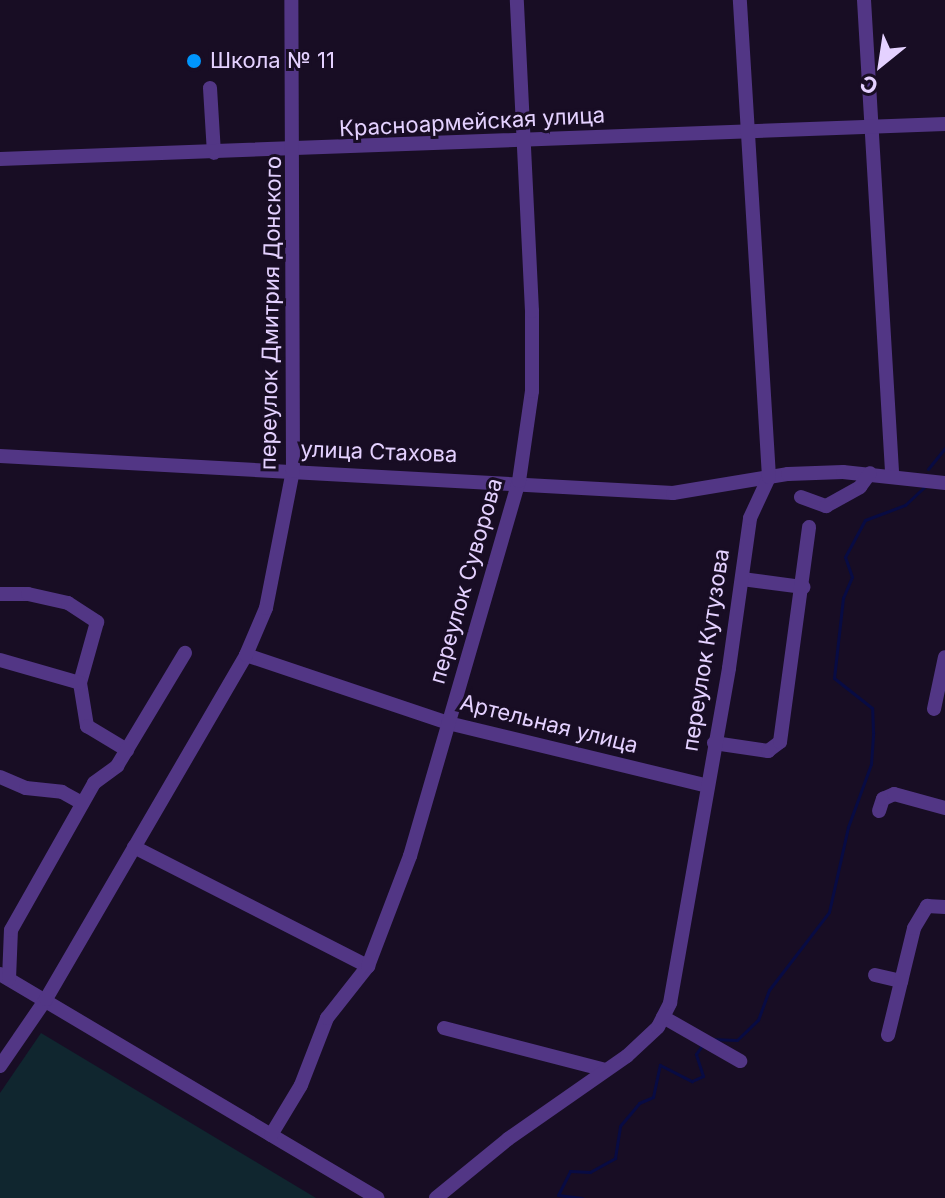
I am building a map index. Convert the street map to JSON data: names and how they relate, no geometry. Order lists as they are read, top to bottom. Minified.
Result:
{"streets":{"street":["Красноармейская улица","переулок Дмитрия Донского","улица Стахова","переулок Суворова","переулок Кутузова","Артельная улица"]},"crossings":[["Красноармейская улица","переулок Дмитрия Донского"],["Красноармейская улица","переулок Суворова"],["Красноармейская улица","переулок Кутузова"],["переулок Дмитрия Донского","улица Стахова"],["переулок Дмитрия Донского","Артельная улица"],["улица Стахова","переулок Суворова"],["улица Стахова","переулок Кутузова"],["переулок Суворова","Артельная улица"],["переулок Кутузова","Артельная улица"]],"places":["Школа № 11"],"north":"bottom left"}
